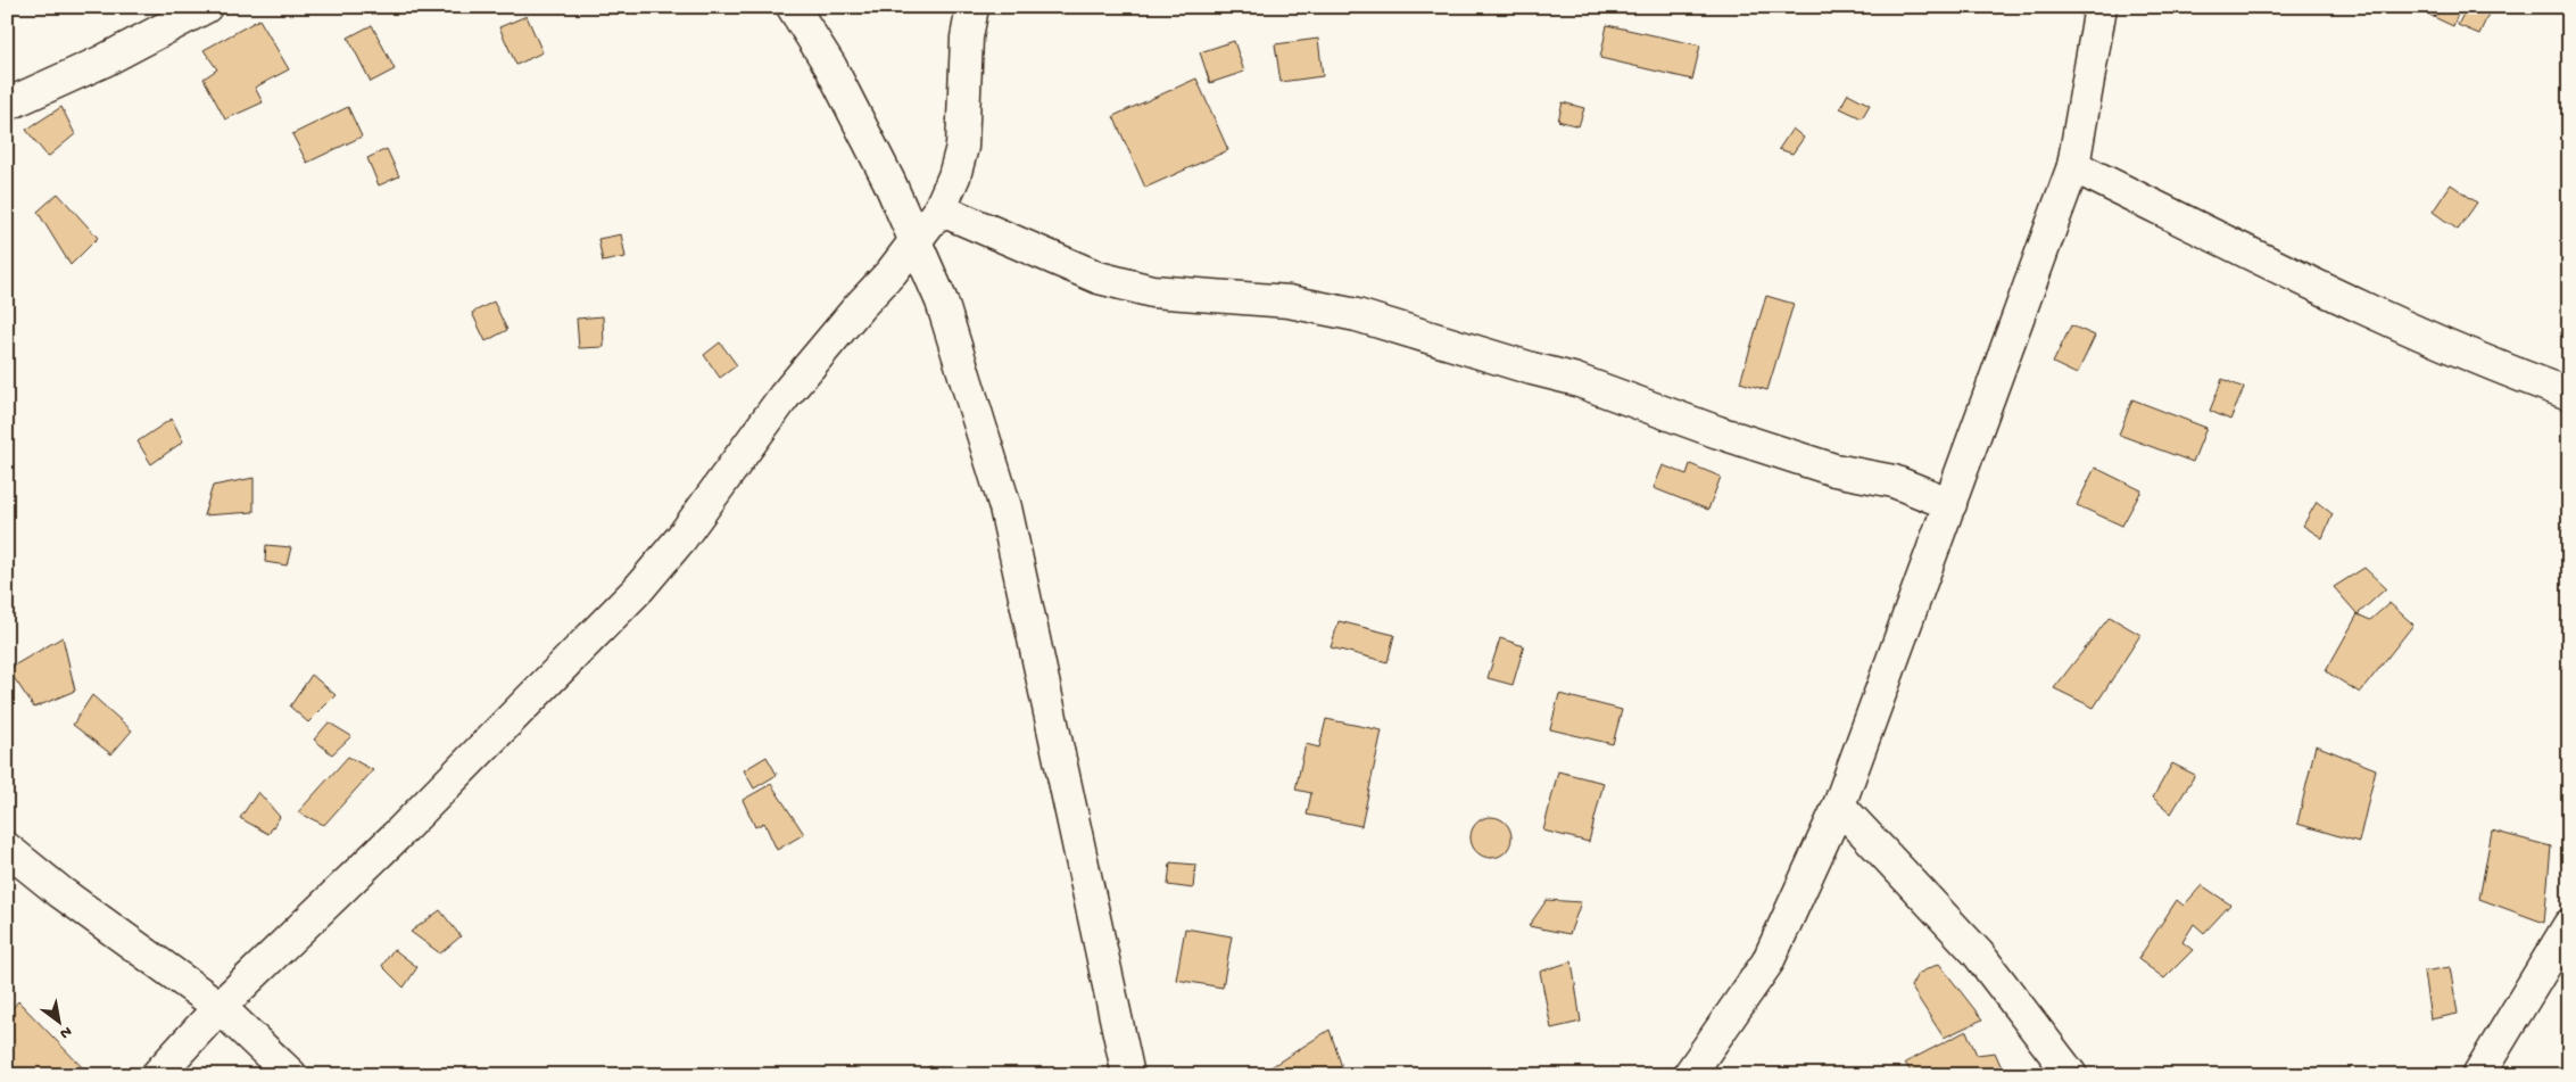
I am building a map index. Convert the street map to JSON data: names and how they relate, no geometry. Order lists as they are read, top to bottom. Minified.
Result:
{"north":"bottom right"}
